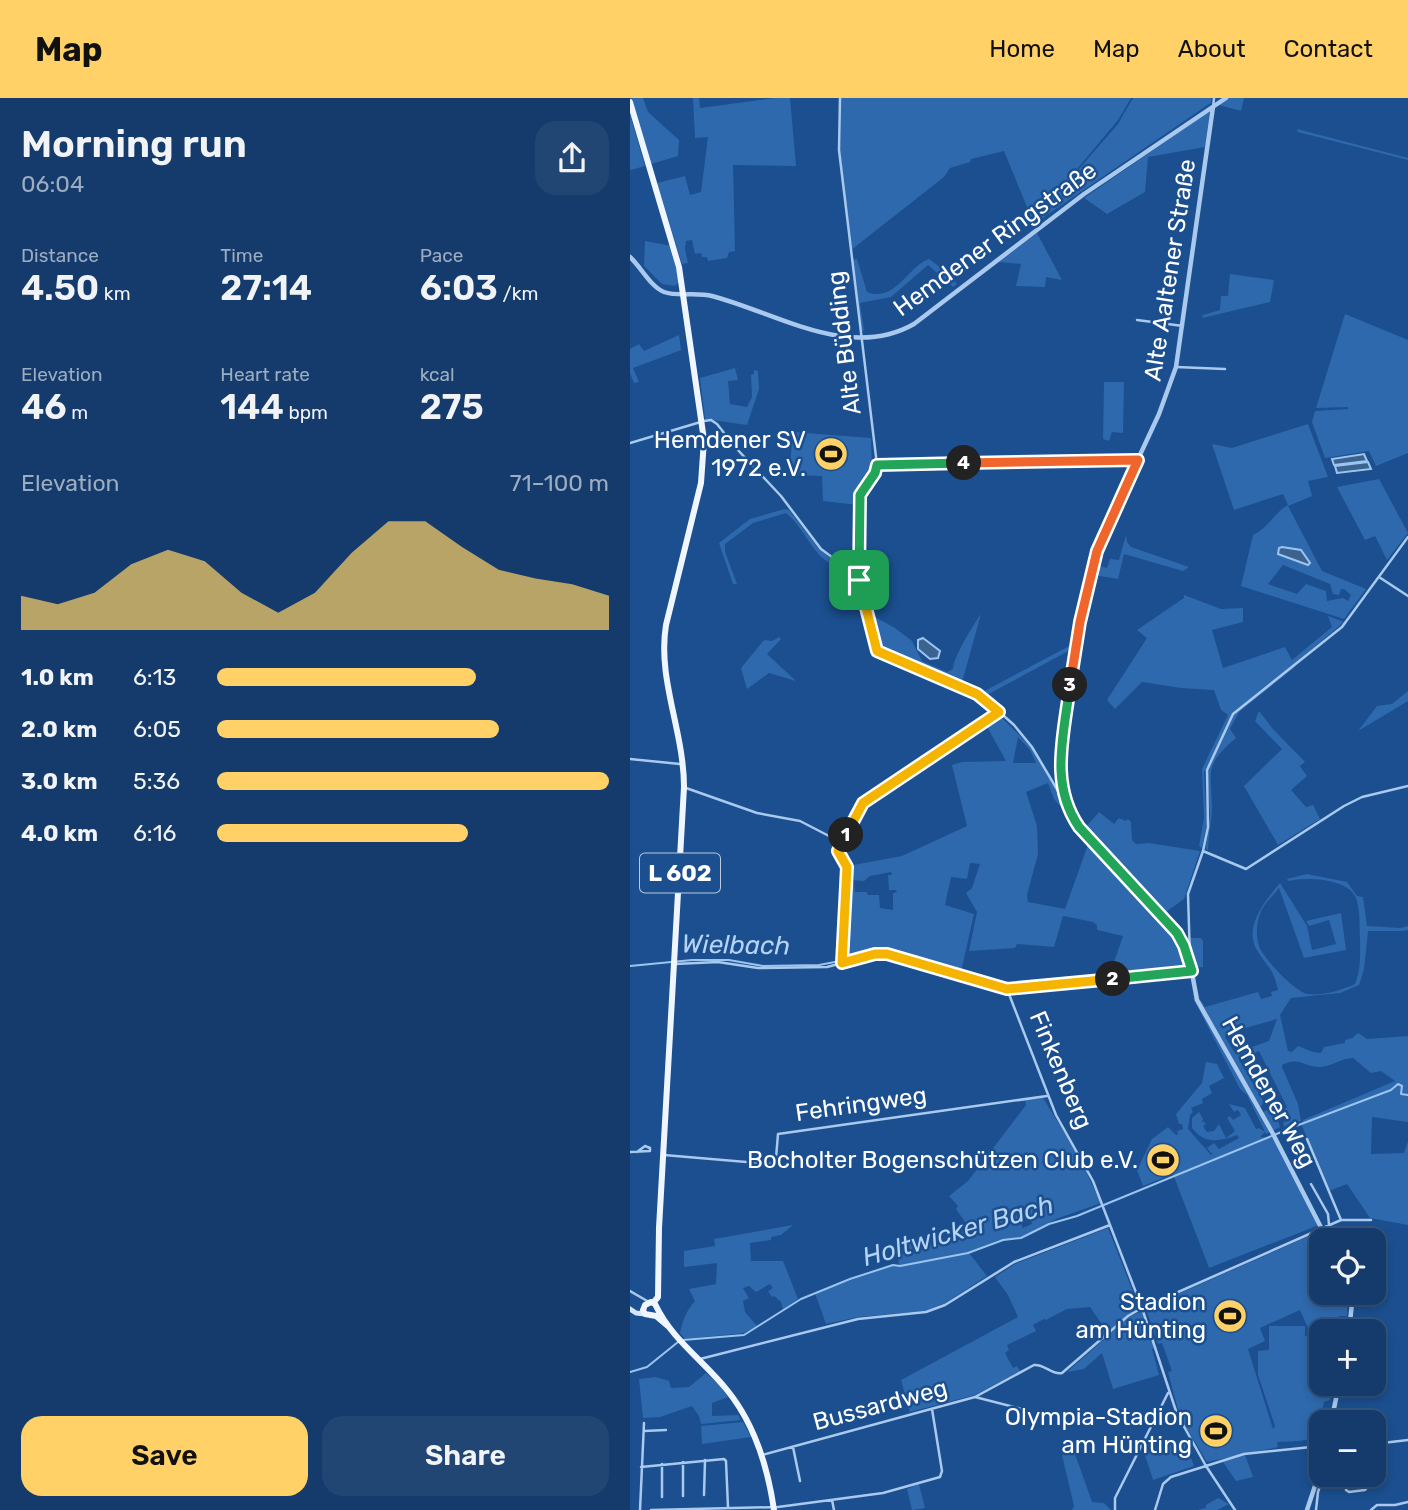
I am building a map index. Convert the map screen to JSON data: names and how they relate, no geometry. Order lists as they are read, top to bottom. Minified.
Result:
{"streets":{"main road":["L 602"],"street":["Hemdener Ringstraße","Alte Aaltener Straße","Alte Büdding","Finkenberg","Hemdener Weg","Fehringweg","Bussardweg"]},"crossings":[["Hemdener Ringstraße","Alte Aaltener Straße"],["Hemdener Ringstraße","Alte Büdding"],["Hemdener Ringstraße","L 602"],["Alte Aaltener Straße","Hemdener Weg"],["L 602","Fehringweg"],["Finkenberg","Fehringweg"]],"water":["Wielbach","Holtwicker Bach"],"places":{"sports":["Hemdener SV 1972 e.V.","Bocholter Bogenschützen Club e.V.","Stadion am Hünting","Olympia-Stadion am Hünting"]},"page":{"header":"Map","nav":["Home","Map","About","Contact"],"heading":["Morning run","06:04"],"stats":[["Distance","4.50 km"],["Time","27:14"],["Pace","6:03 /km"],["Elevation","46 m"],["Heart rate","144 bpm"],["kcal","275"]],"pins":["4","3","1","2"],"chart":["Elevation","71–100 m"],"list":[{"name":"1.0 km","note":"6:13"},{"name":"2.0 km","note":"6:05"},{"name":"3.0 km","note":"5:36"},{"name":"4.0 km","note":"6:16"}],"map_buttons":["+","−"],"buttons":["Save","Share"]}}
